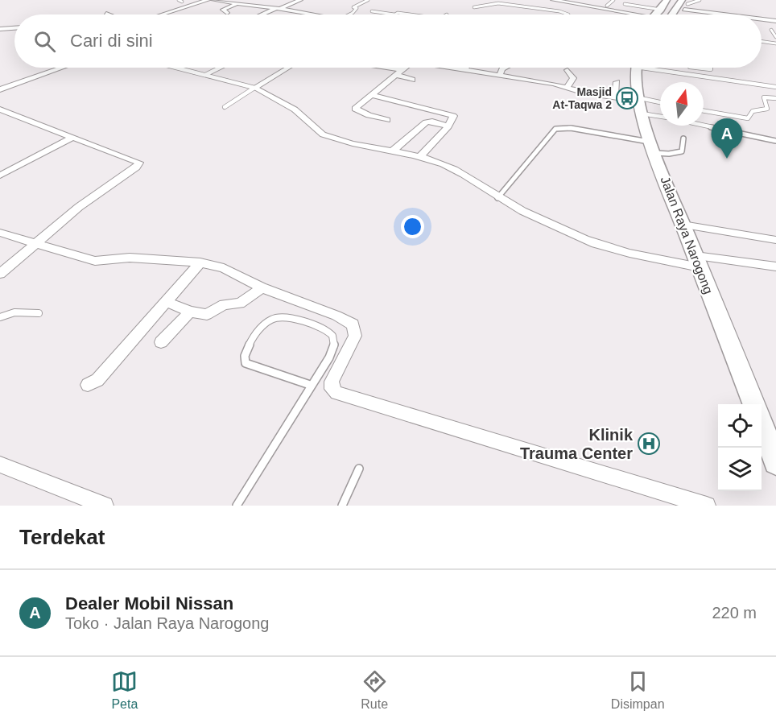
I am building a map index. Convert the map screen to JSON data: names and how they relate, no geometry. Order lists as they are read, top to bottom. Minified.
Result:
{"streets":{"main road":["Jalan Raya Narogong"]},"places":{"bus stop":["Masjid At-Taqwa 2"],"hospital":["Klinik Trauma Center"]},"north":"top","page":{"search":"Cari di sini","pins":"A","heading":"Terdekat","list":[{"mark":"A","name":"Dealer Mobil Nissan","note":"Toko · Jalan Raya Narogong","value":"220 m"}],"nav":["Peta","Rute","Disimpan"]}}
